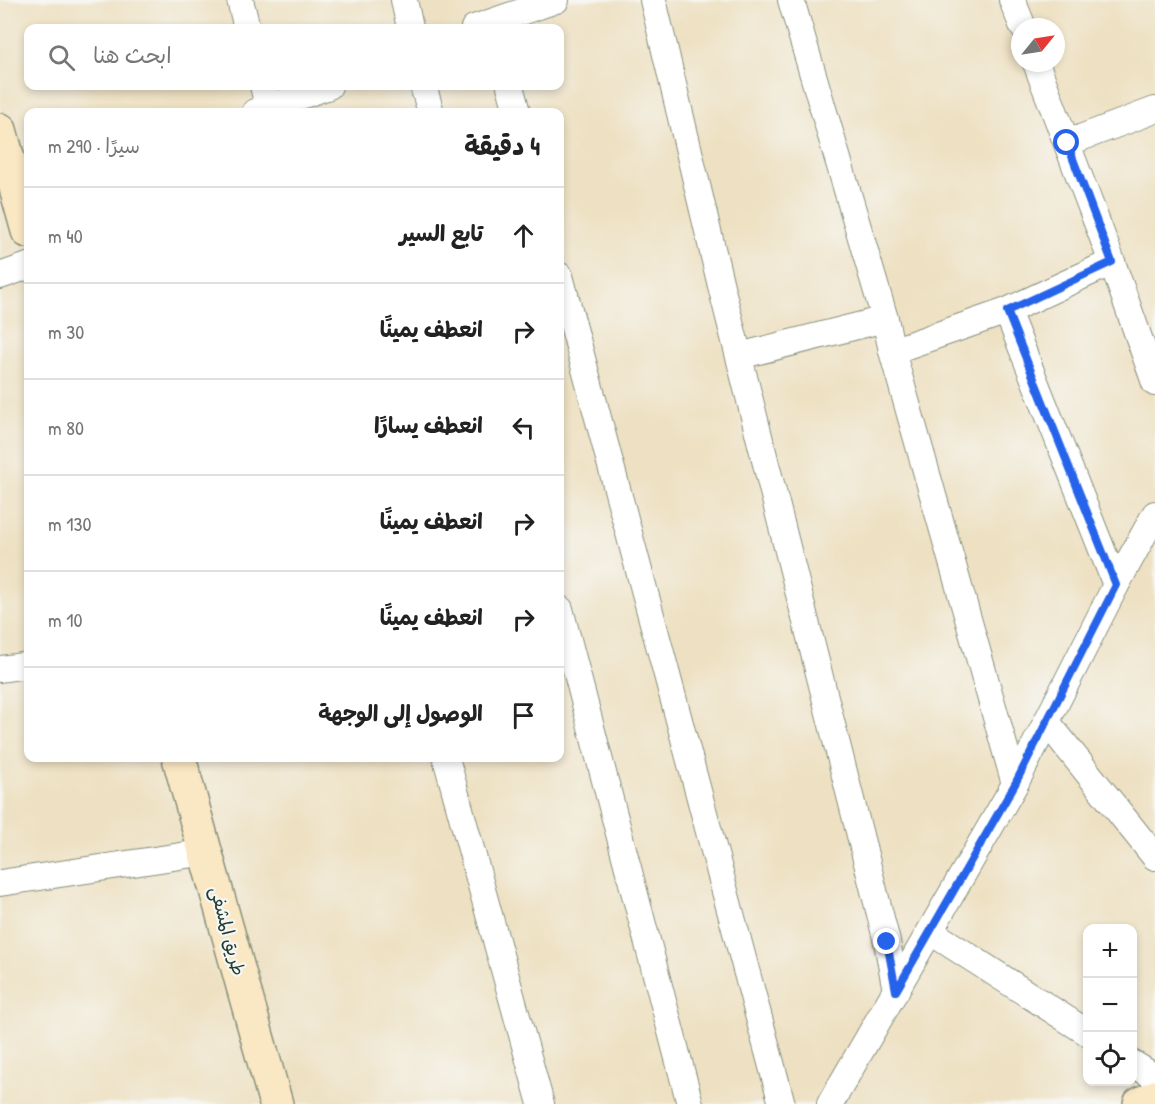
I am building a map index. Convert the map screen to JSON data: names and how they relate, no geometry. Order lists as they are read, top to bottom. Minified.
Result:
{"streets":{"street":["طريق المشفى"]},"north":"top right","page":{"search":"ابحث هنا","heading":["4 دقيقة","سيرًا · 290 m"],"list":[["تابع السير","40 m"],["انعطف يمينًا","30 m"],["انعطف يسارًا","80 m"],["انعطف يمينًا","130 m"],["انعطف يمينًا","10 m"],"الوصول إلى الوجهة"],"map_buttons":["+","−"]}}
